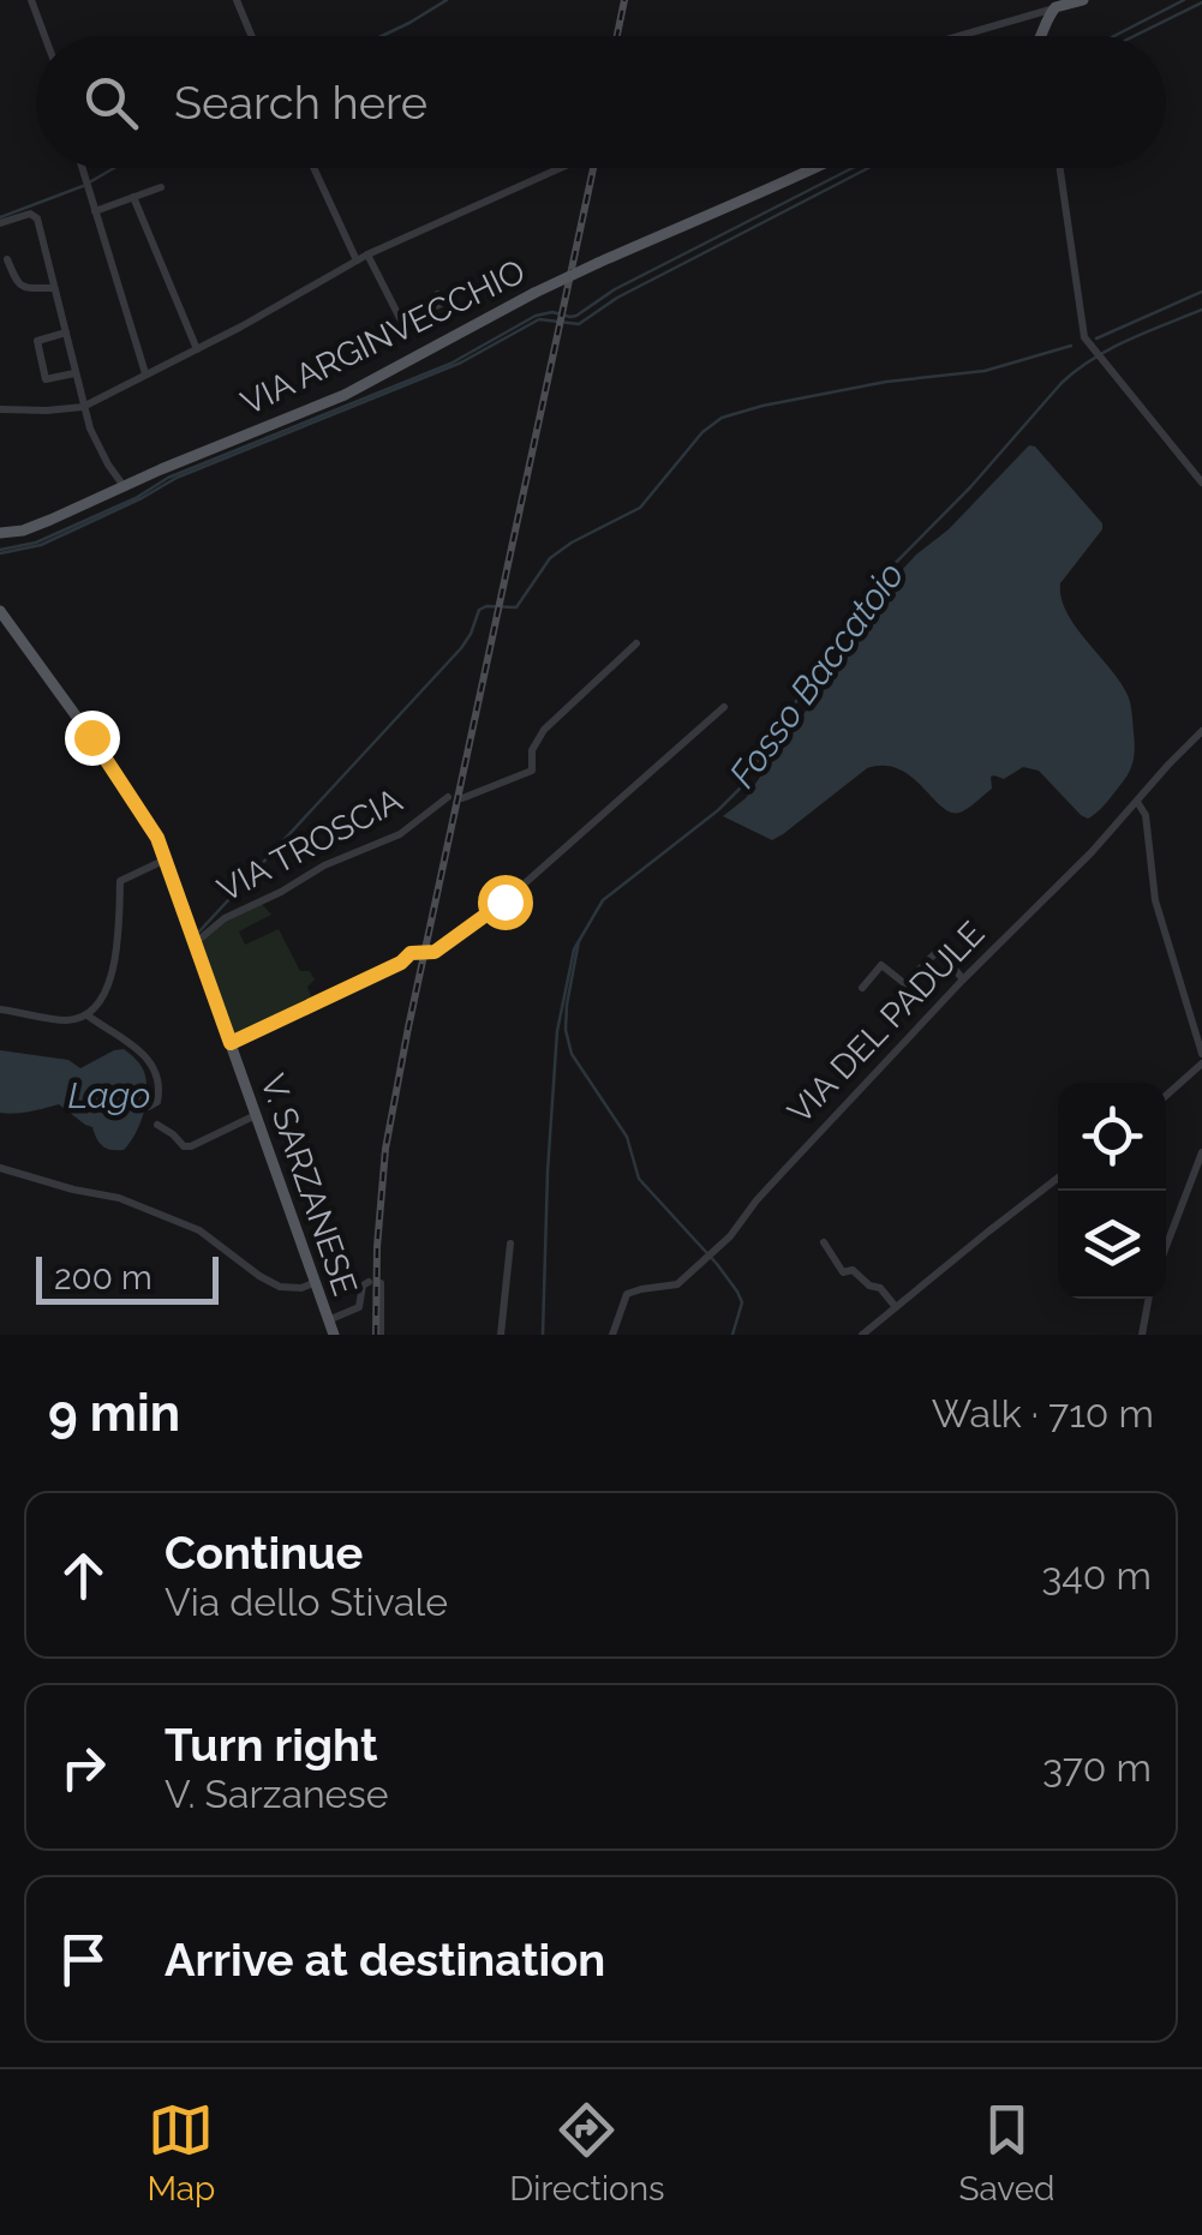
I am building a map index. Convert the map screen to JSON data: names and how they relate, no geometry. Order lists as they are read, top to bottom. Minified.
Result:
{"streets":{"main road":["VIA ARGINVECCHIO","V. SARZANESE"],"street":["VIA TROSCIA","VIA DEL PADULE"]},"crossings":[["VIA TROSCIA","V. SARZANESE"]],"water":["Fosso Baccatoio","Lago"],"scale_bar":"200 m","page":{"search":"Search here","scale":"200 m","heading":["9 min","Walk · 710 m"],"list":[["Continue","Via dello Stivale","340 m"],["Turn right","V. Sarzanese","370 m"],"Arrive at destination"],"nav":["Map","Directions","Saved"]}}
